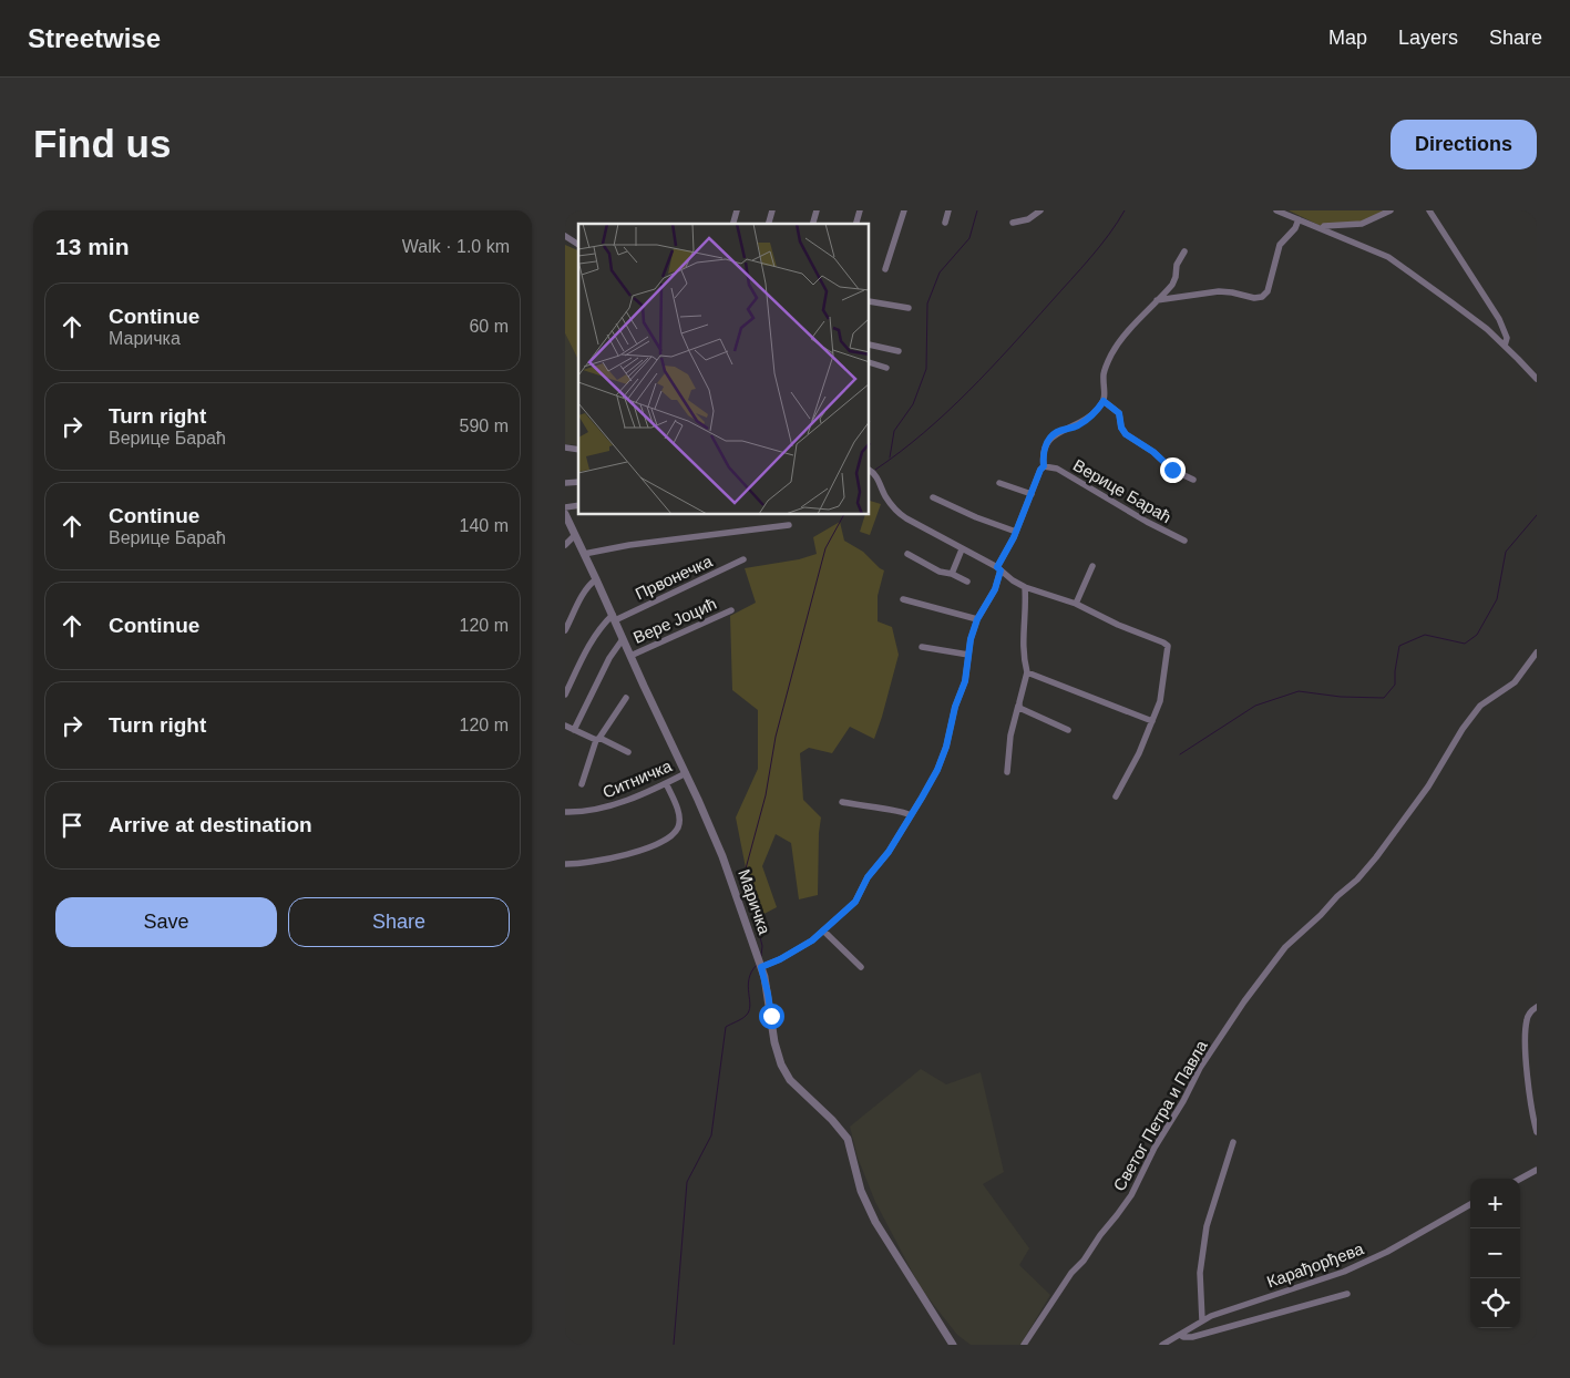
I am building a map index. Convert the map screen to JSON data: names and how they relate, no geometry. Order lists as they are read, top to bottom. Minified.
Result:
{"streets":{"street":["Верице Бараћ","Првонечка","Вере Јоцић","Ситничка","Маричка","Светог Петра и Павла","Карађорђева"]},"crossings":[["Првонечка","Маричка"],["Вере Јоцић","Маричка"],["Ситничка","Маричка"]],"page":{"header":"Streetwise","nav":["Map","Layers","Share"],"buttons":["Directions",["Save","Share"]],"title":"Find us","heading":["13 min","Walk · 1.0 km"],"list":[["Continue","Маричка","60 m"],["Turn right","Верице Бараћ","590 m"],["Continue","Верице Бараћ","140 m"],["Continue","120 m"],["Turn right","120 m"],"Arrive at destination"],"map_buttons":["+","−"]}}
